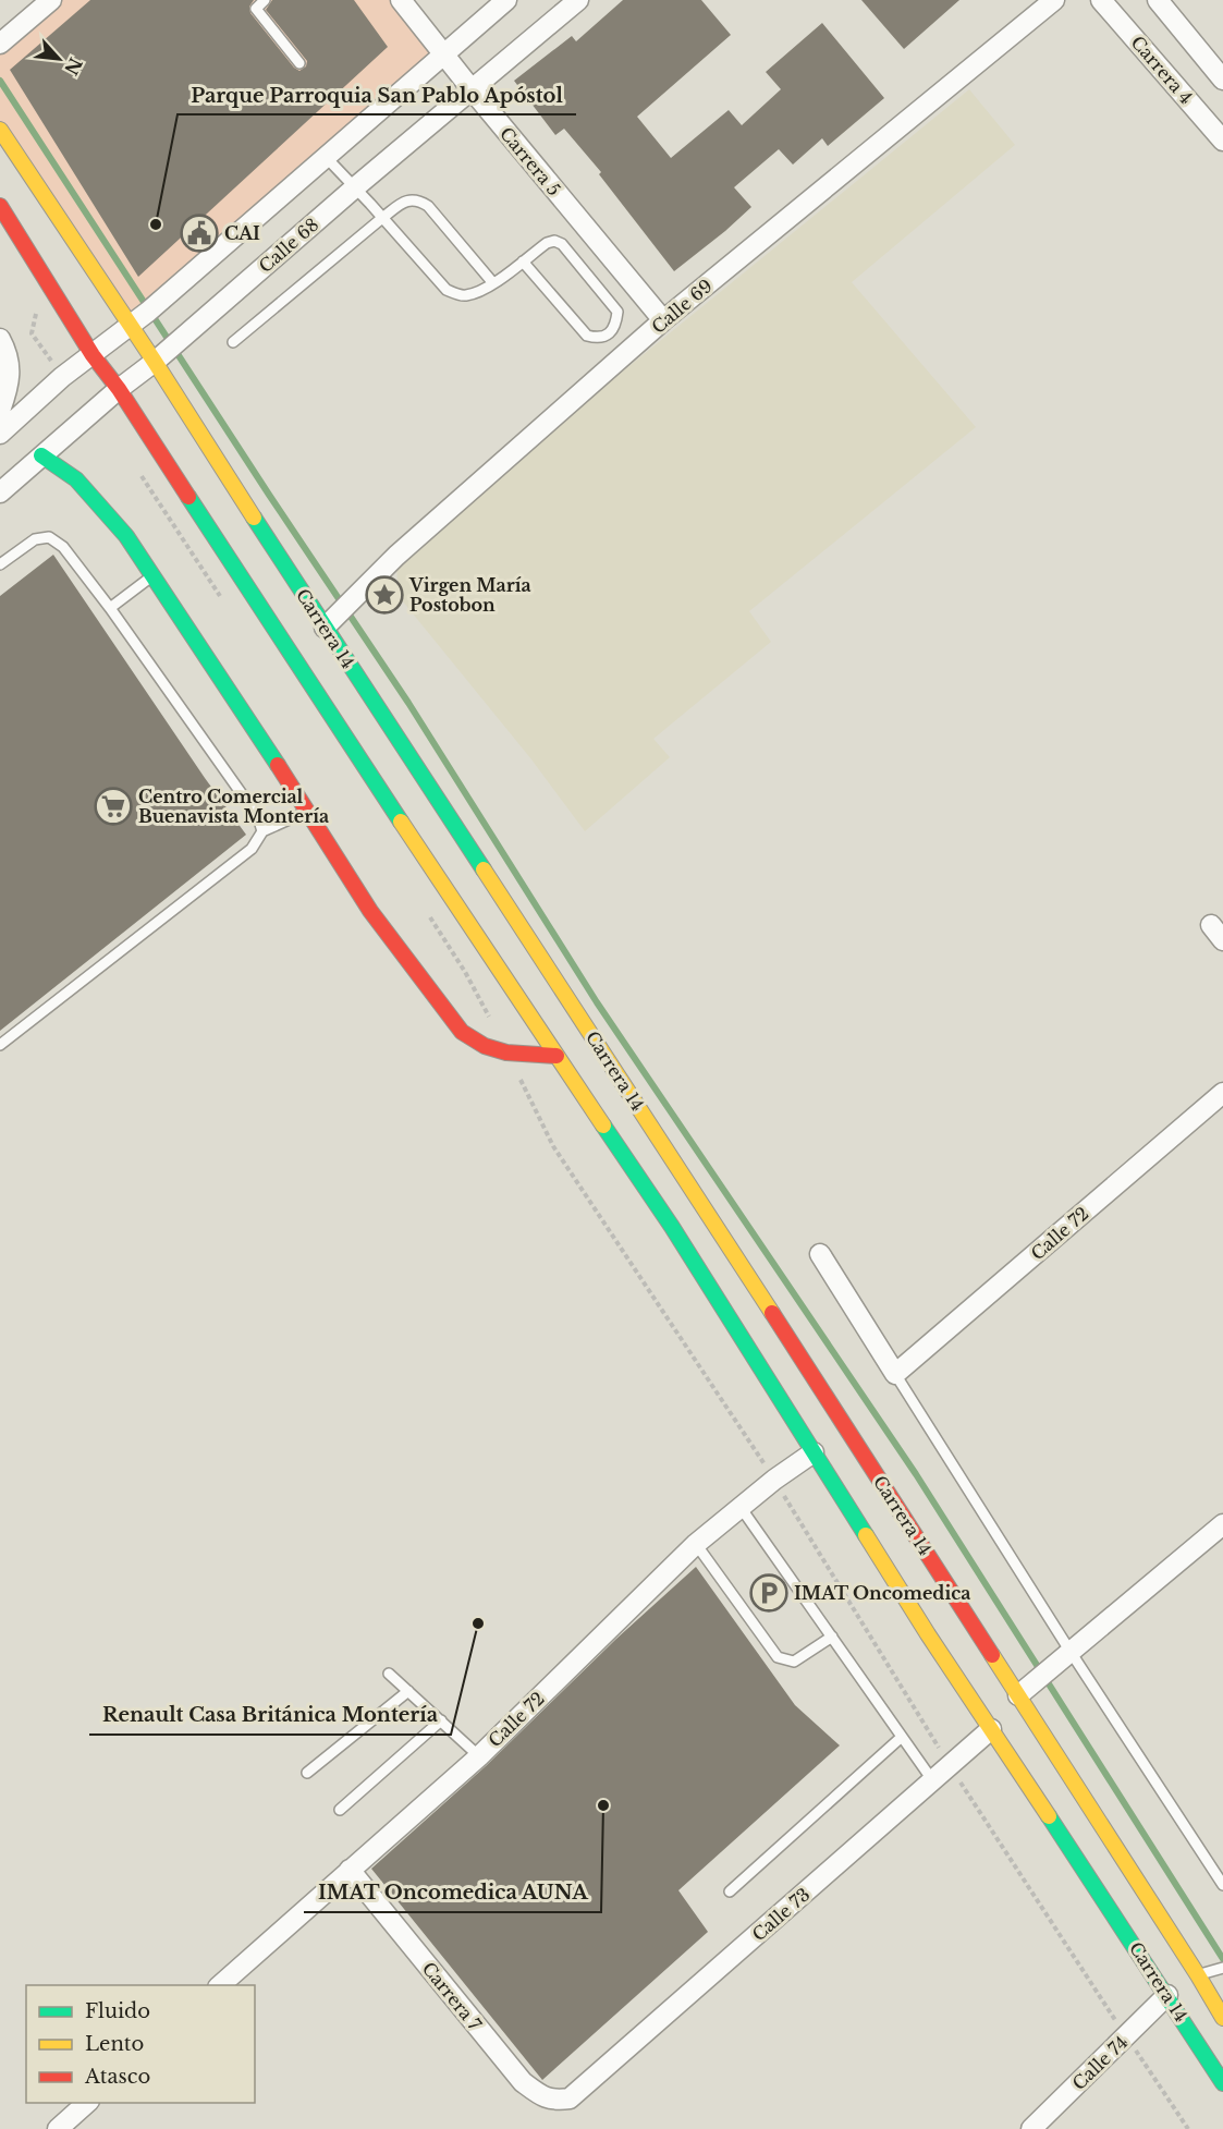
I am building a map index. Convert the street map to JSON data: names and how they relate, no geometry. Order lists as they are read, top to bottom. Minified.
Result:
{"streets":{"main road":["Carrera 14"],"street":["Carrera 4","Carrera 5","Calle 68","Calle 69","Calle 72","Calle 73","Carrera 7","Calle 74"]},"crossings":[["Carrera 5","Calle 68"],["Carrera 5","Calle 69"],["Calle 68","Carrera 14"],["Calle 69","Carrera 14"],["Carrera 14","Calle 72"],["Carrera 14","Calle 73"],["Carrera 14","Calle 74"],["Calle 72","Carrera 7"],["Calle 73","Carrera 7"]],"places":{"other":["Parque Parroquia San Pablo Apóstol","Renault Casa Británica Montería","IMAT Oncomedica AUNA"],"public building":["CAI"],"place":["Virgen María Postobon"],"supermarket":["Centro Comercial Buenavista Montería"],"parking":["IMAT Oncomedica"]},"legend":["Fluido","Lento","Atasco"],"north":"bottom right"}
